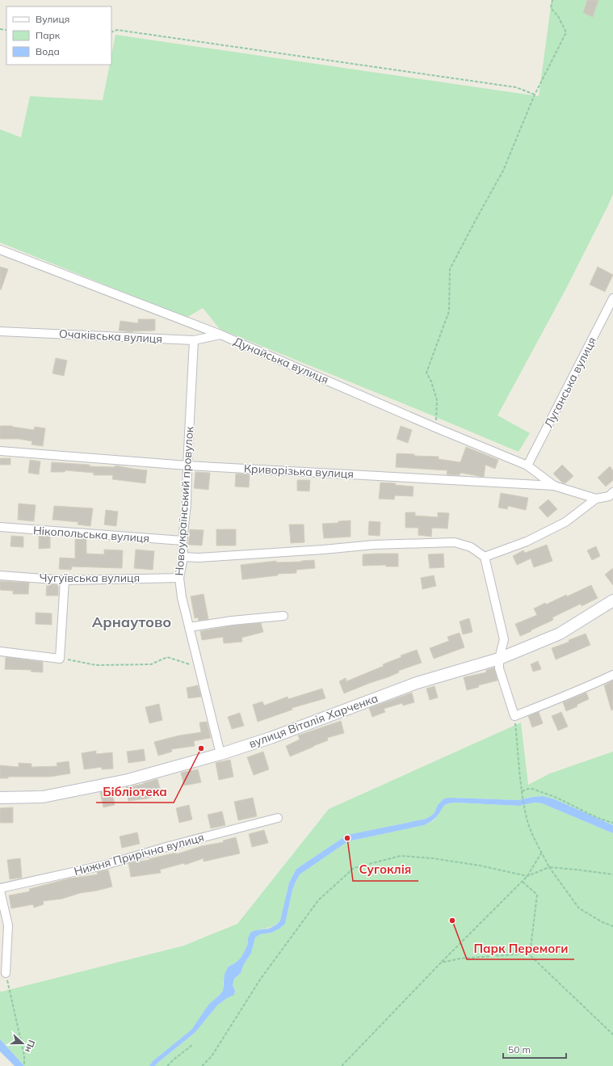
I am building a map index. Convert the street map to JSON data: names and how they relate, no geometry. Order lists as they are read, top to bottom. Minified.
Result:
{"streets":{"street":["Очаківська вулиця","Дунайська вулиця","Луганська вулиця","Криворізька вулиця","Новоукраїнський провулок","Нікопольська вулиця","Чугуївська вулиця","вулиця Віталія Харченка","Нижня Прирічна вулиця"]},"crossings":[["Очаківська вулиця","Дунайська вулиця"],["Очаківська вулиця","Новоукраїнський провулок"],["Дунайська вулиця","Луганська вулиця"],["Дунайська вулиця","Криворізька вулиця"],["Криворізька вулиця","Новоукраїнський провулок"],["Новоукраїнський провулок","Нікопольська вулиця"],["Новоукраїнський провулок","Чугуївська вулиця"],["Новоукраїнський провулок","вулиця Віталія Харченка"]],"districts":["Арнаутово"],"places":["Бібліотека","Сугоклія","Парк Перемоги"],"legend":["Вулиця","Парк","Вода"],"scale_bar":"50 m","north":"right"}
